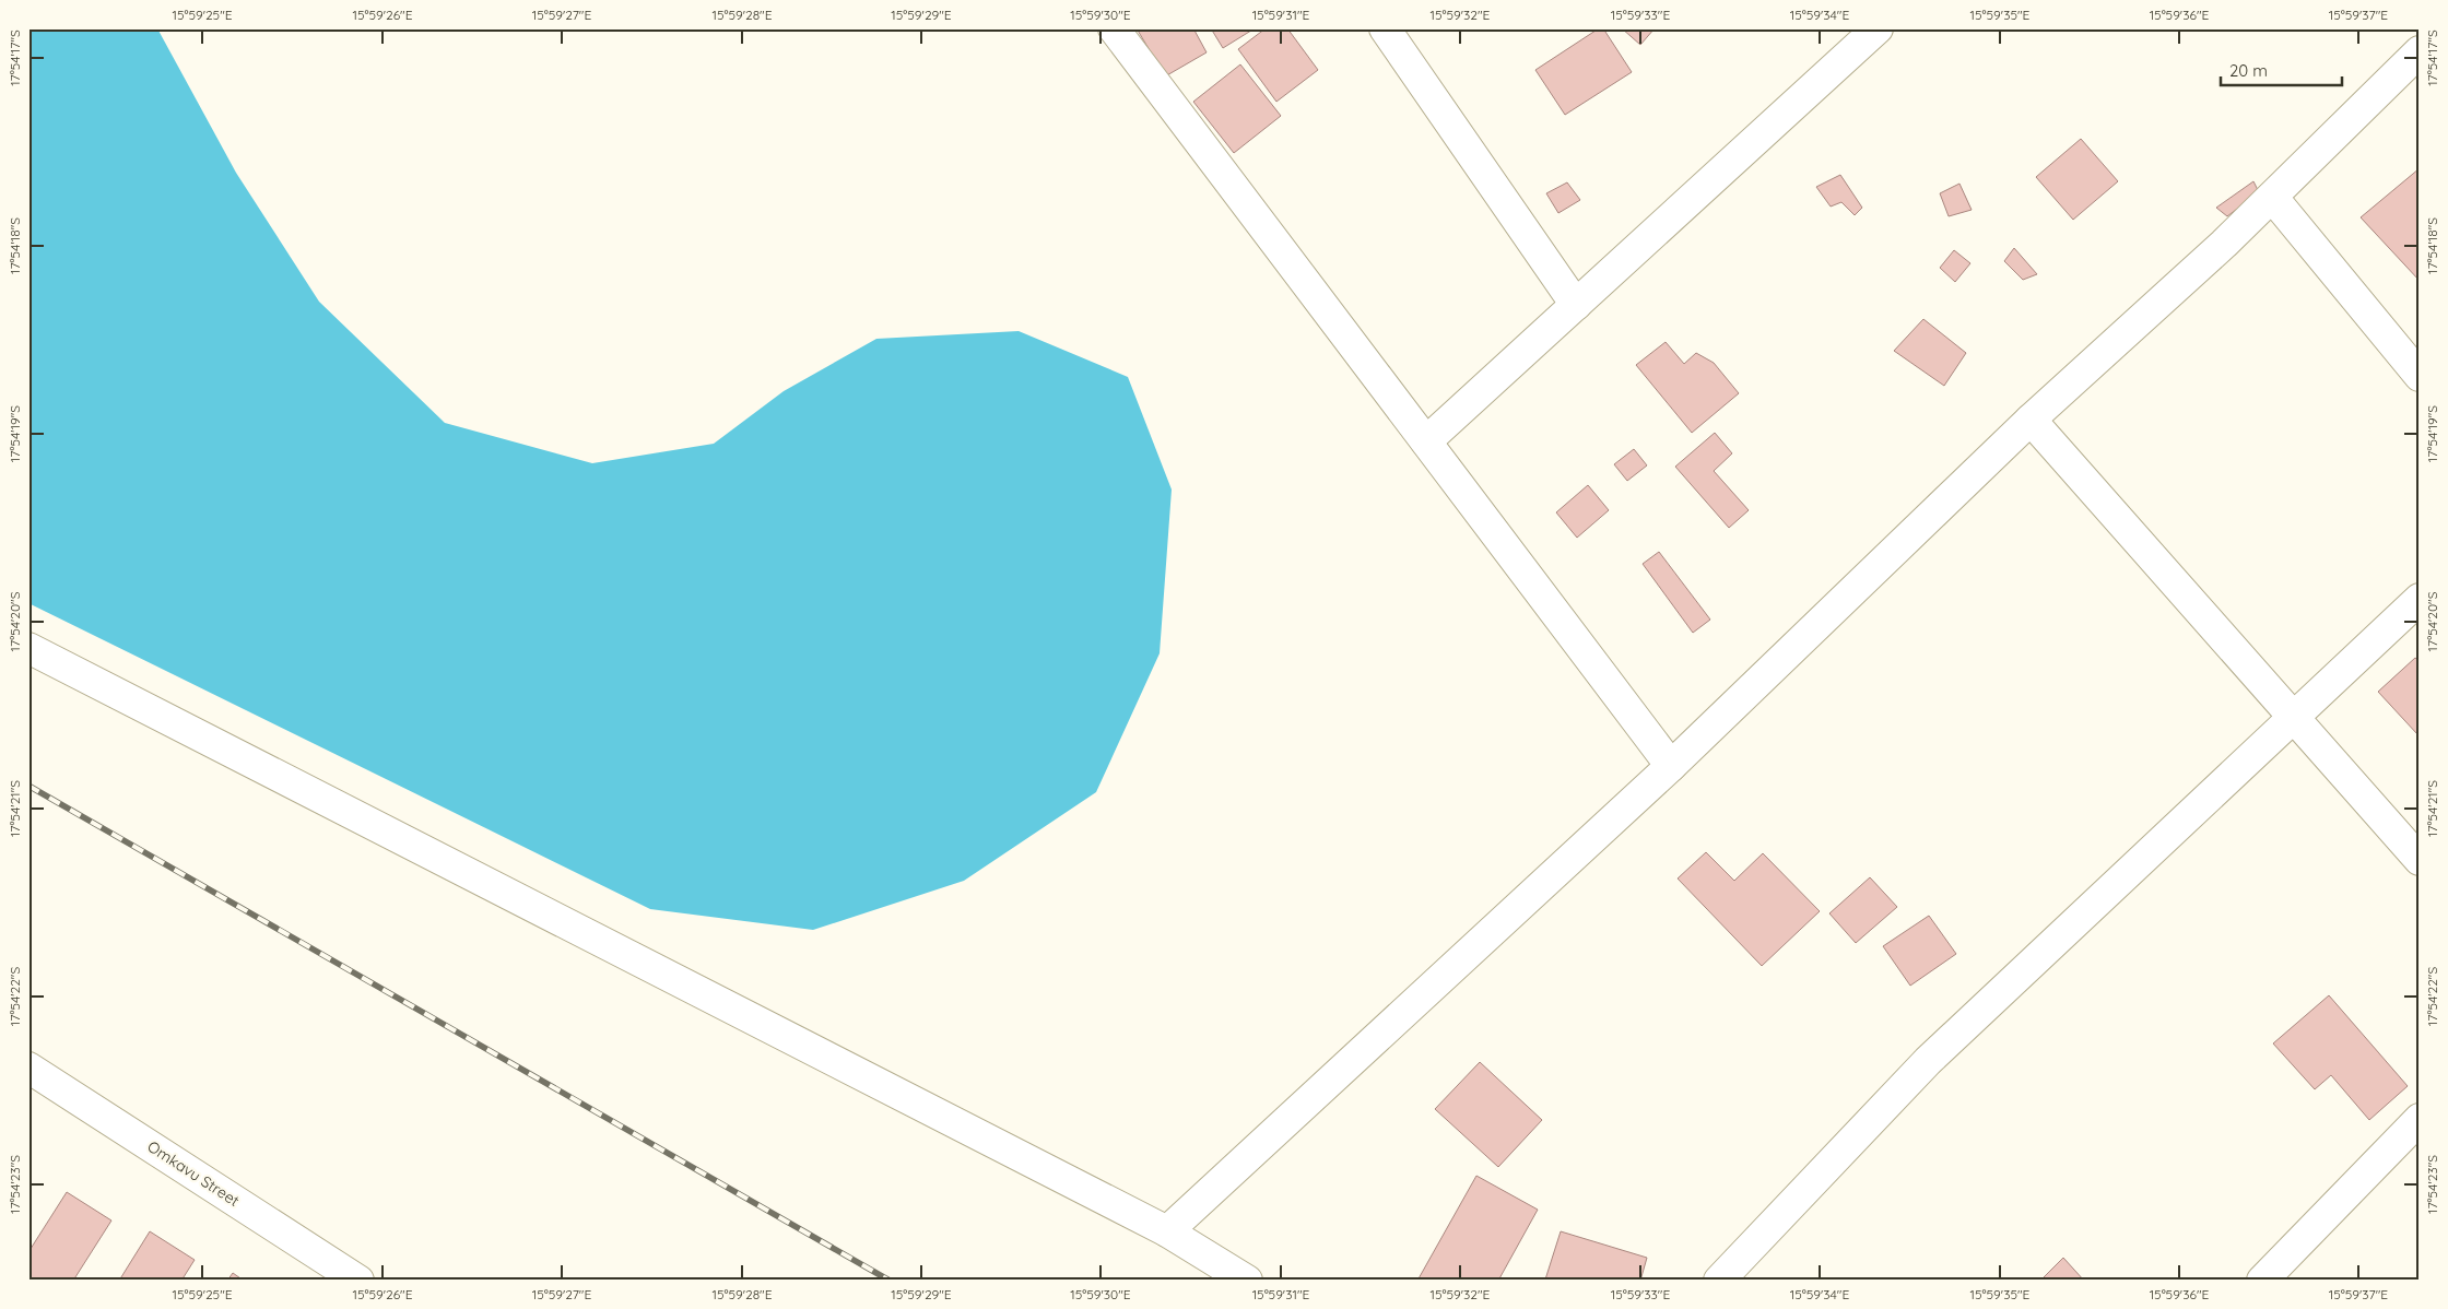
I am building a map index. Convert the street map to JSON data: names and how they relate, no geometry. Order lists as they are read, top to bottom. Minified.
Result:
{"streets":{"street":["Omkavu Street"]},"scale_bar":"20 m","coordinates":["15°59'25\"E","15°59'26\"E","15°59'27\"E","15°59'28\"E","15°59'29\"E","15°59'30\"E","15°59'31\"E","15°59'32\"E","15°59'33\"E","15°59'34\"E","15°59'35\"E","15°59'36\"E","15°59'37\"E","17°54'17\"S","17°54'18\"S","17°54'19\"S","17°54'20\"S","17°54'21\"S","17°54'22\"S","17°54'23\"S"]}
